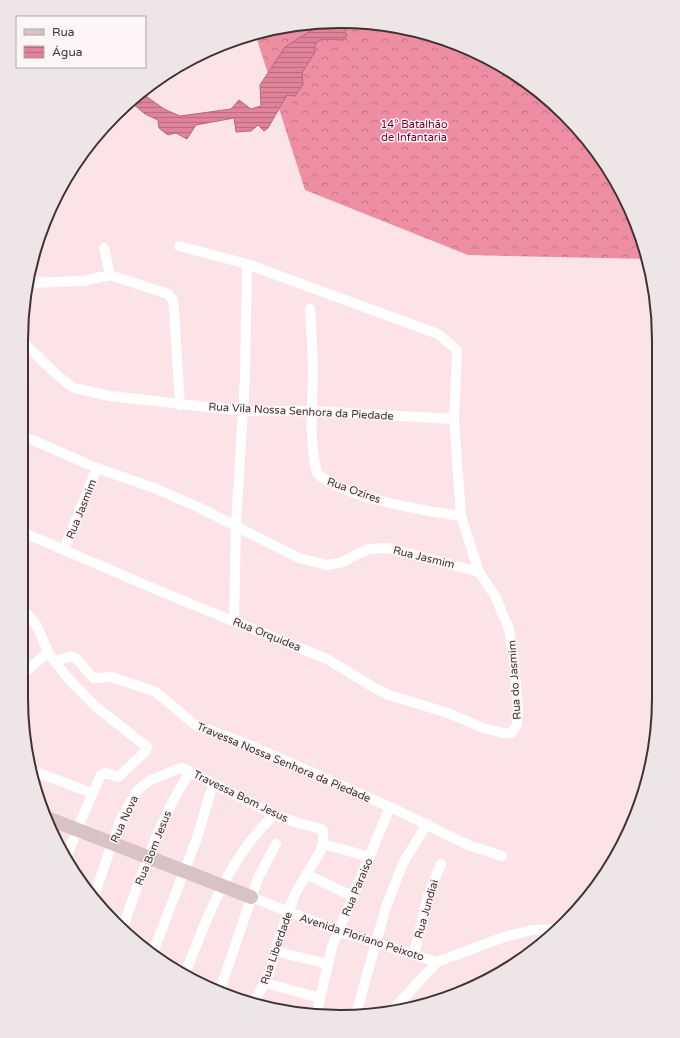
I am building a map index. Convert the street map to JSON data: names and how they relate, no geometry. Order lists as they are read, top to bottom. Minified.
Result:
{"streets":{"street":["Rua Vila Nossa Senhora da Piedade","Rua Ozires","Rua Jasmim","Rua Orquidea","Rua do Jasmim","Travessa Nossa Senhora da Piedade","Travessa Bom Jesus","Rua Nova","Rua Bom Jesus","Rua Paraiso","Rua Jundiai","Avenida Floriano Peixoto","Rua Liberdade"]},"crossings":[["Rua Vila Nossa Senhora da Piedade","Rua Ozires"],["Rua Vila Nossa Senhora da Piedade","Rua do Jasmim"],["Rua Ozires","Rua do Jasmim"],["Rua Jasmim","Rua Orquidea"],["Rua Jasmim","Rua do Jasmim"],["Rua Orquidea","Rua do Jasmim"],["Travessa Nossa Senhora da Piedade","Rua Paraiso"],["Travessa Bom Jesus","Rua Nova"],["Travessa Bom Jesus","Rua Bom Jesus"],["Travessa Bom Jesus","Rua Liberdade"],["Rua Nova","Rua Bom Jesus"],["Rua Nova","Avenida Floriano Peixoto"],["Rua Bom Jesus","Avenida Floriano Peixoto"],["Rua Paraiso","Avenida Floriano Peixoto"],["Rua Jundiai","Avenida Floriano Peixoto"],["Avenida Floriano Peixoto","Rua Liberdade"]],"parks":["14° Batalhão de Infantaria"],"legend":["Rua","Água"]}
